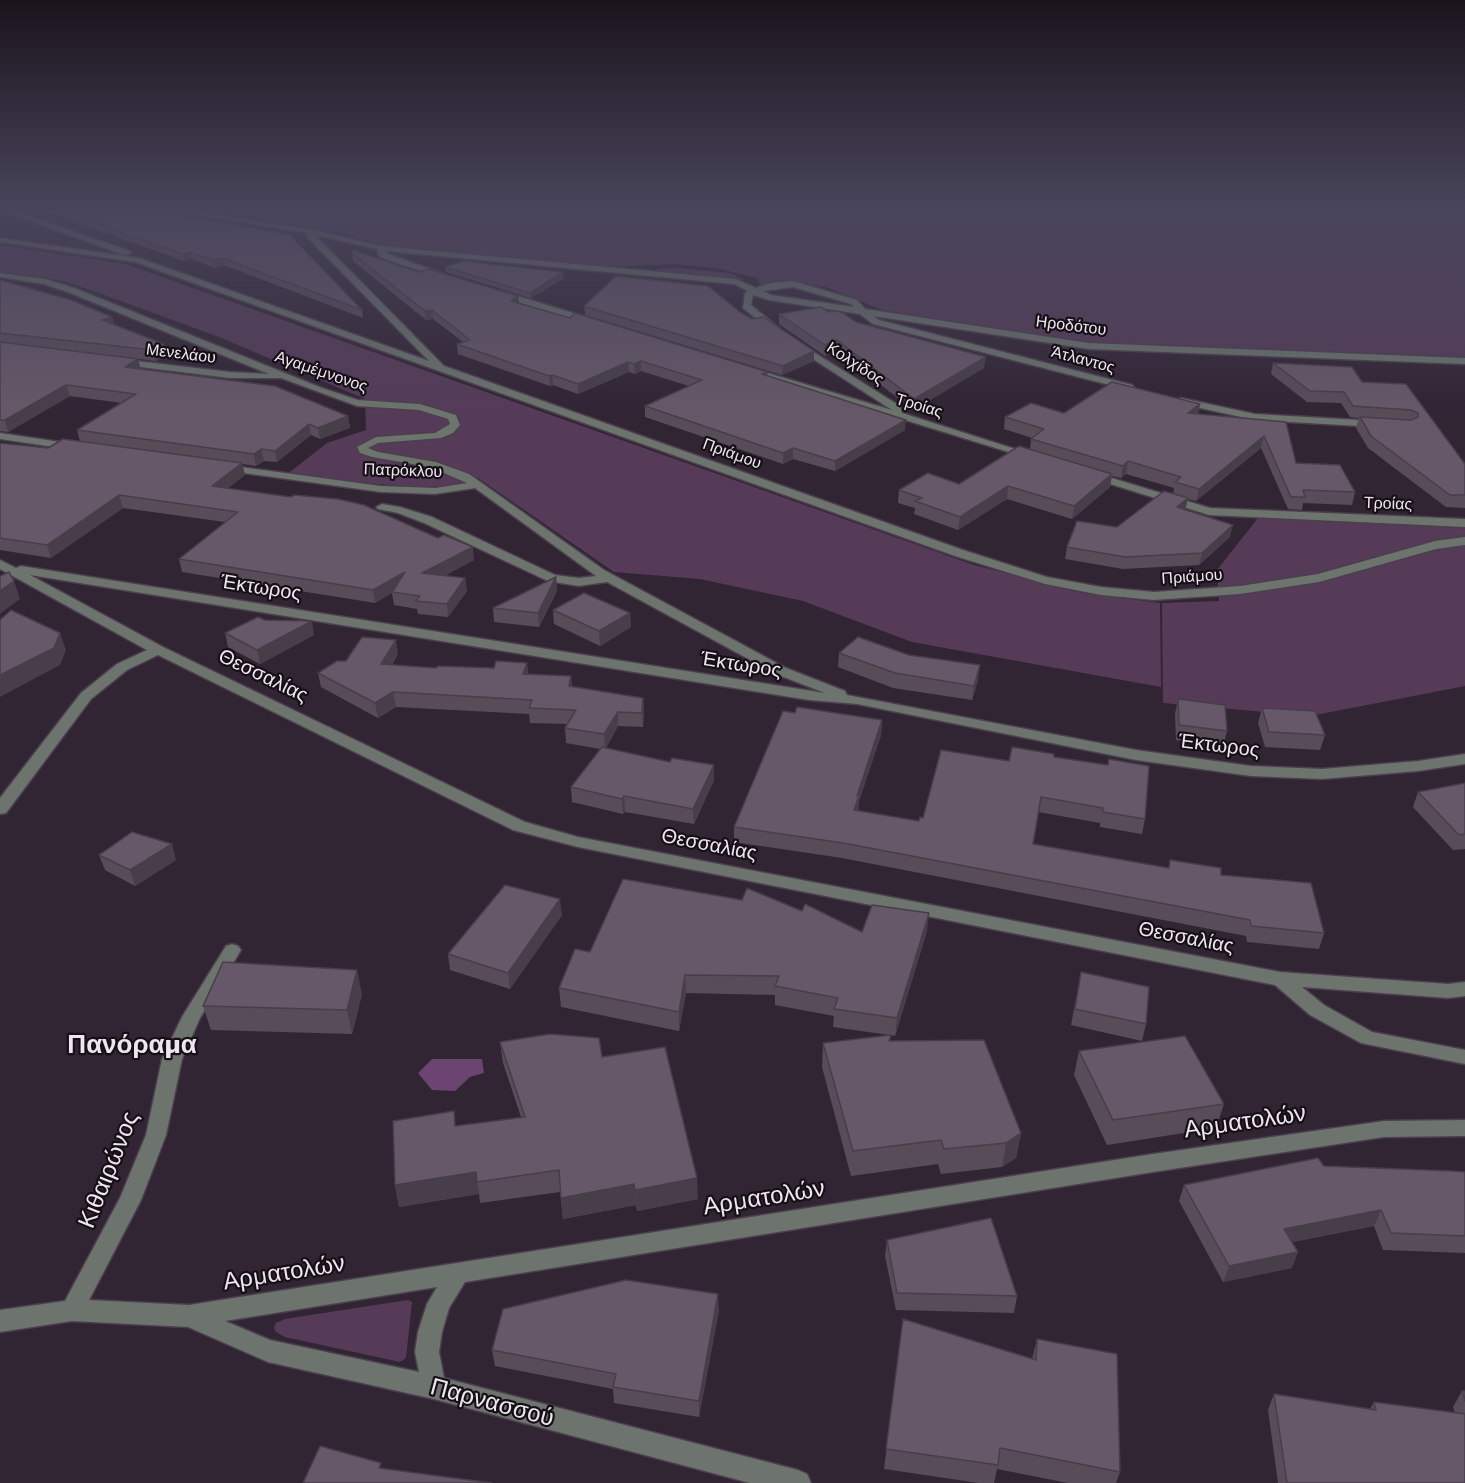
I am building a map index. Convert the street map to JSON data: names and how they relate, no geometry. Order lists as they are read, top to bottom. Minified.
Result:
{"streets":{"street":["Ηροδότου","Μενελάου","Άτλαντος","Κολχίδος","Αγαμέμνονος","Τροίας","Πριάμου","Πατρόκλου","Έκτωρος","Θεσσαλίας","Αρματολών","Κιθαιρώνος","Παρνασσού"]},"crossings":[["Ηροδότου","Άτλαντος"],["Ηροδότου","Κολχίδος"],["Μενελάου","Αγαμέμνονος"],["Κολχίδος","Τροίας"],["Αγαμέμνονος","Πατρόκλου"],["Έκτωρος","Θεσσαλίας"],["Αρματολών","Κιθαιρώνος"],["Αρματολών","Παρνασσού"]],"districts":["Πανόραμα"]}
